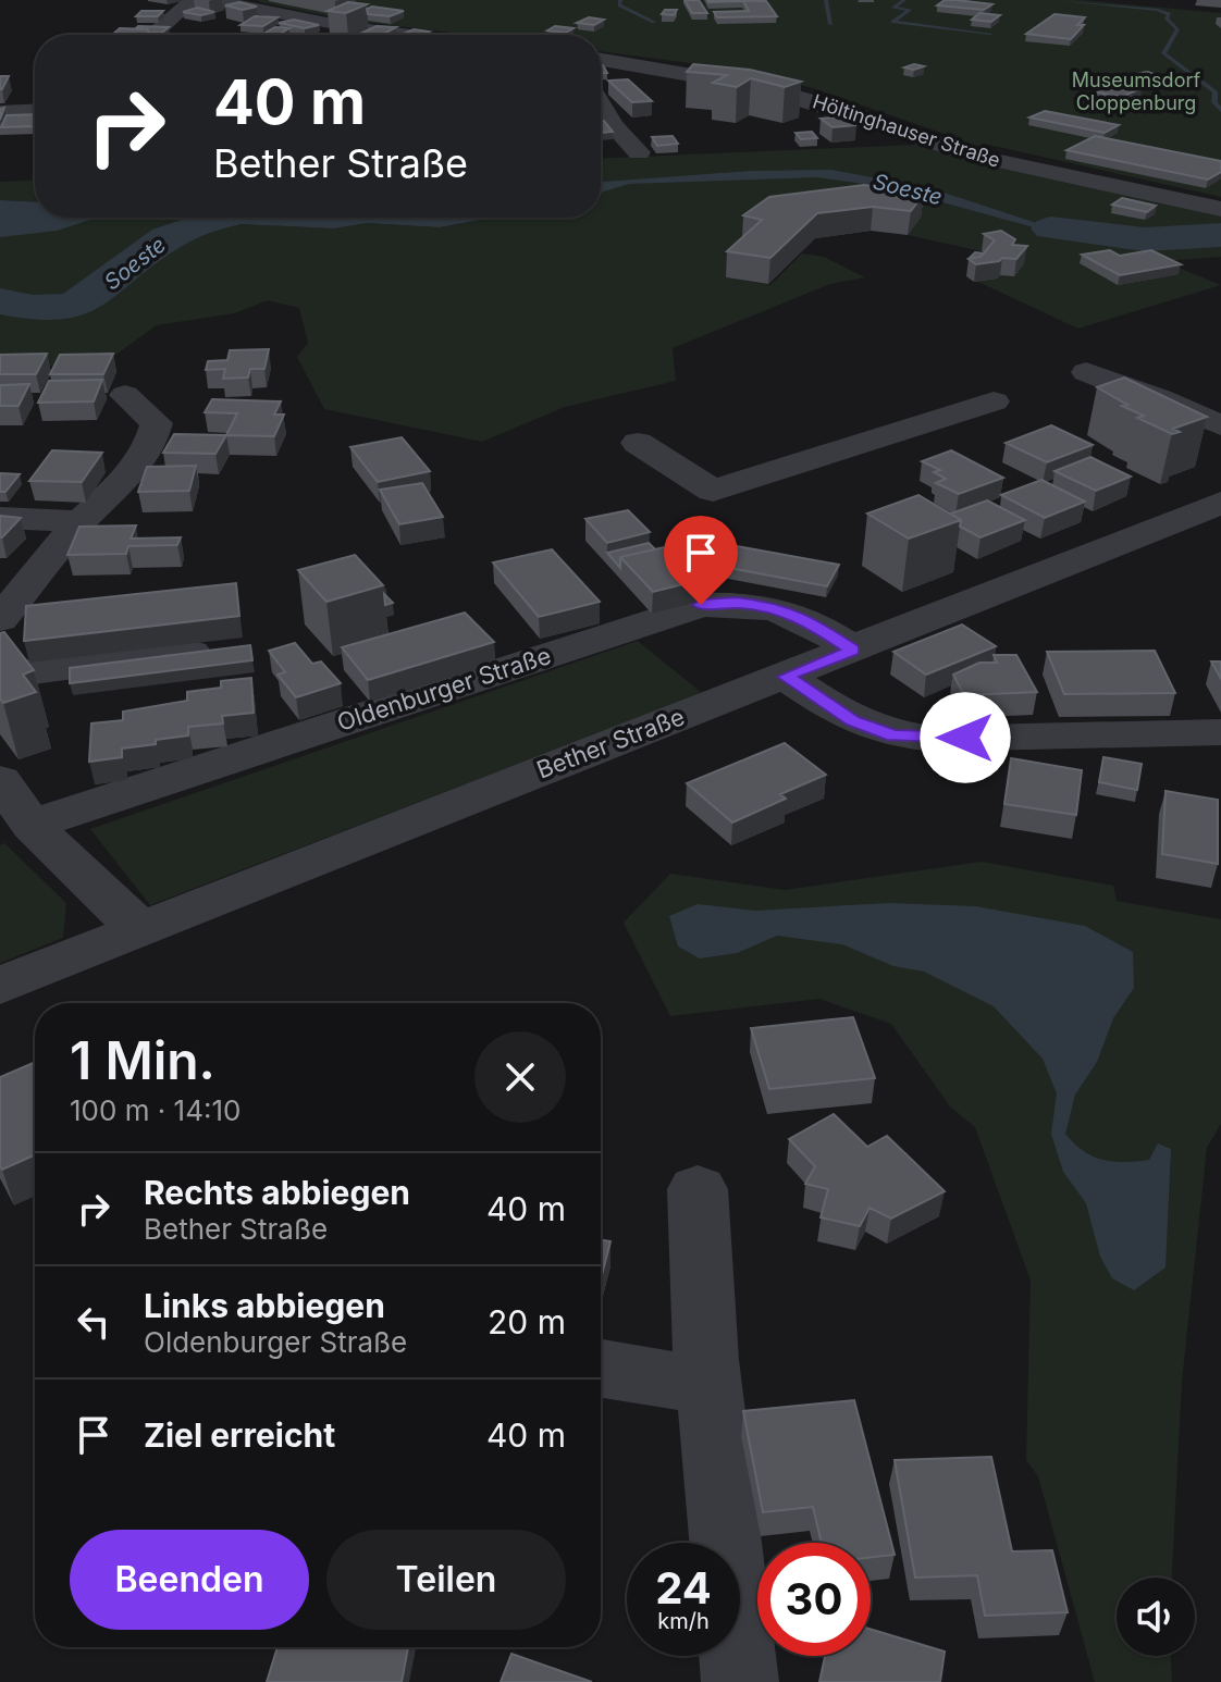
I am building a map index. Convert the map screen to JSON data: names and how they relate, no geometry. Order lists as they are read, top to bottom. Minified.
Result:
{"streets":{"street":["Höltinghauser Straße","Oldenburger Straße","Bether Straße"]},"crossings":[["Oldenburger Straße","Bether Straße"]],"water":["Soeste"],"parks":["Museumsdorf Cloppenburg"],"page":{"turn":["40 m","Bether Straße"],"heading":["1 Min.","100 m · 14:10"],"list":[{"name":"Rechts abbiegen","note":"Bether Straße","value":"40 m"},{"name":"Links abbiegen","note":"Oldenburger Straße","value":"20 m"},{"name":"Ziel erreicht","value":"40 m"}],"buttons":["Beenden","Teilen"],"speed":"24 km/h","limit":"30"}}
